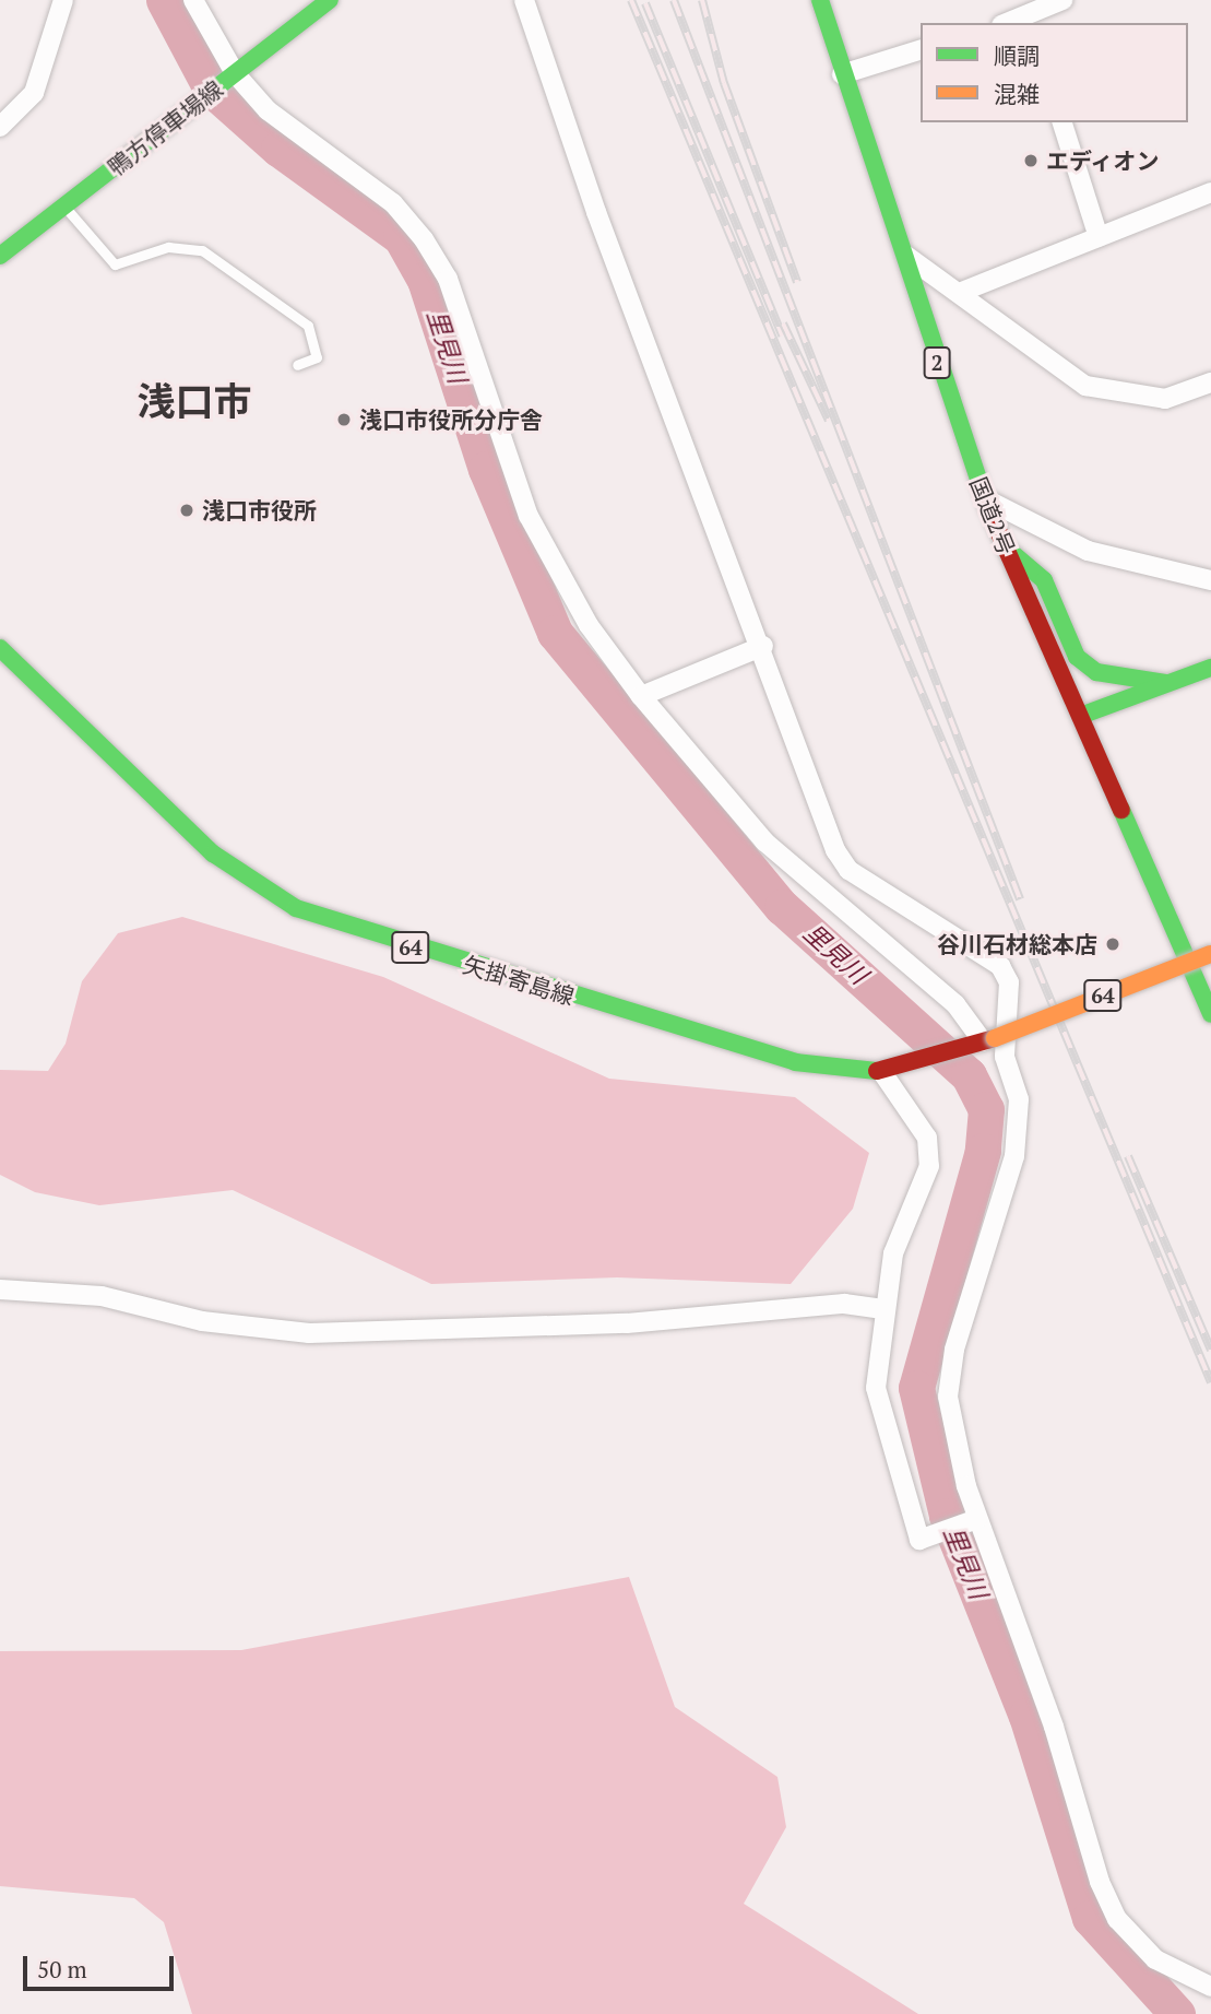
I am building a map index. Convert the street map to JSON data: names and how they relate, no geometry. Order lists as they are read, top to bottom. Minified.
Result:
{"streets":{"main road":["鴨方停車場線","2","国道2号","64","矢掛寄島線"]},"crossings":[["64","矢掛寄島線"]],"districts":["浅口市"],"water":["里見川"],"places":["エディオン","浅口市役所分庁舎","浅口市役所","谷川石材総本店"],"legend":["順調","混雑"],"scale_bar":"50 m"}
